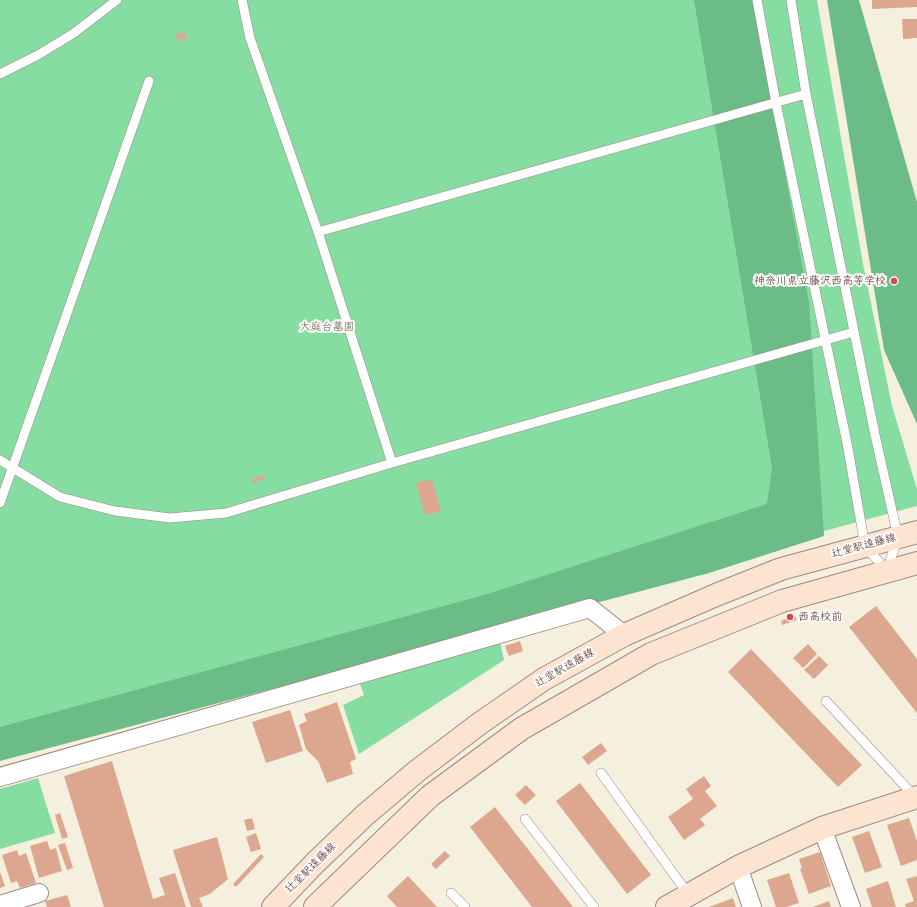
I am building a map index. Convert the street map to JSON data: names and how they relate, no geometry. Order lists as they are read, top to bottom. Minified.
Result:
{"streets":{"street":["辻堂駅遠藤線"]},"parks":["大庭台墓園"],"places":["神奈川県立藤沢西高等学校","西高校前"]}
